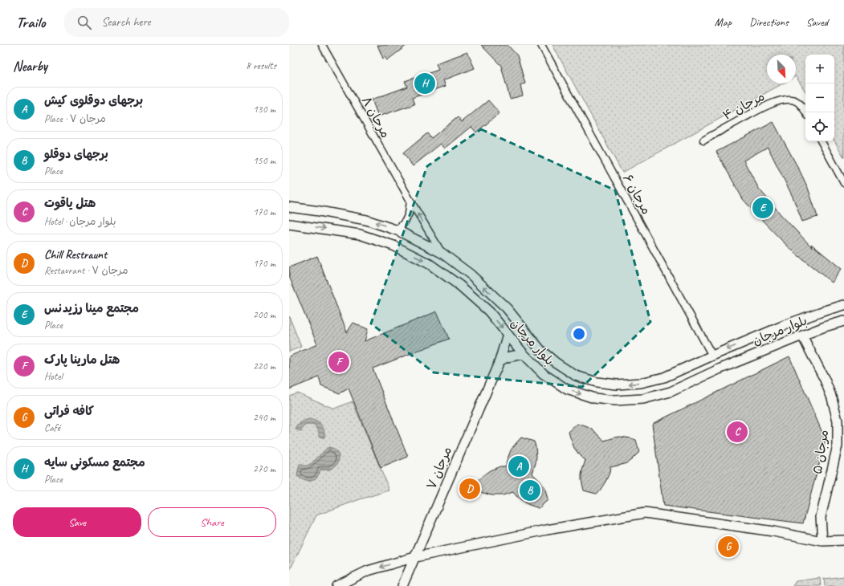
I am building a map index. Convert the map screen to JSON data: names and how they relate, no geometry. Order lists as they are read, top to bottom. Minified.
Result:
{"streets":{"main road":["بلوار مرجان","مرجان ۵","مرجان ۷"],"street":["مرجان ۴","مرجان ۸","مرجان ۶"]},"crossings":[["مرجان ۸","بلوار مرجان"],["مرجان ۶","بلوار مرجان"],["بلوار مرجان","مرجان ۵"],["بلوار مرجان","مرجان ۷"]],"north":"bottom right","page":{"header":"Trailo","search":"Search here","nav":["Map","Directions","Saved"],"heading":["Nearby","8 results"],"map_buttons":["+","−"],"pins":["H","E","F","C","A","D","B","G"],"list":[{"mark":"A","name":"برجهای دوقلوی کیش","note":"Place · مرجان ۷","value":"130 m"},{"mark":"B","name":"برجهای دوقلو","note":"Place","value":"150 m"},{"mark":"C","name":"هتل یاقوت","note":"Hotel · بلوار مرجان","value":"170 m"},{"mark":"D","name":"Chill Restraunt","note":"Restaurant · مرجان ۷","value":"170 m"},{"mark":"E","name":"مجتمع مینا رزیدنس","note":"Place","value":"200 m"},{"mark":"F","name":"هتل مارینا پارک","note":"Hotel","value":"220 m"},{"mark":"G","name":"کافه فراتی","note":"Café","value":"240 m"},{"mark":"H","name":"مجتمع مسکونی سایه","note":"Place","value":"270 m"}],"buttons":["Save","Share"]}}
